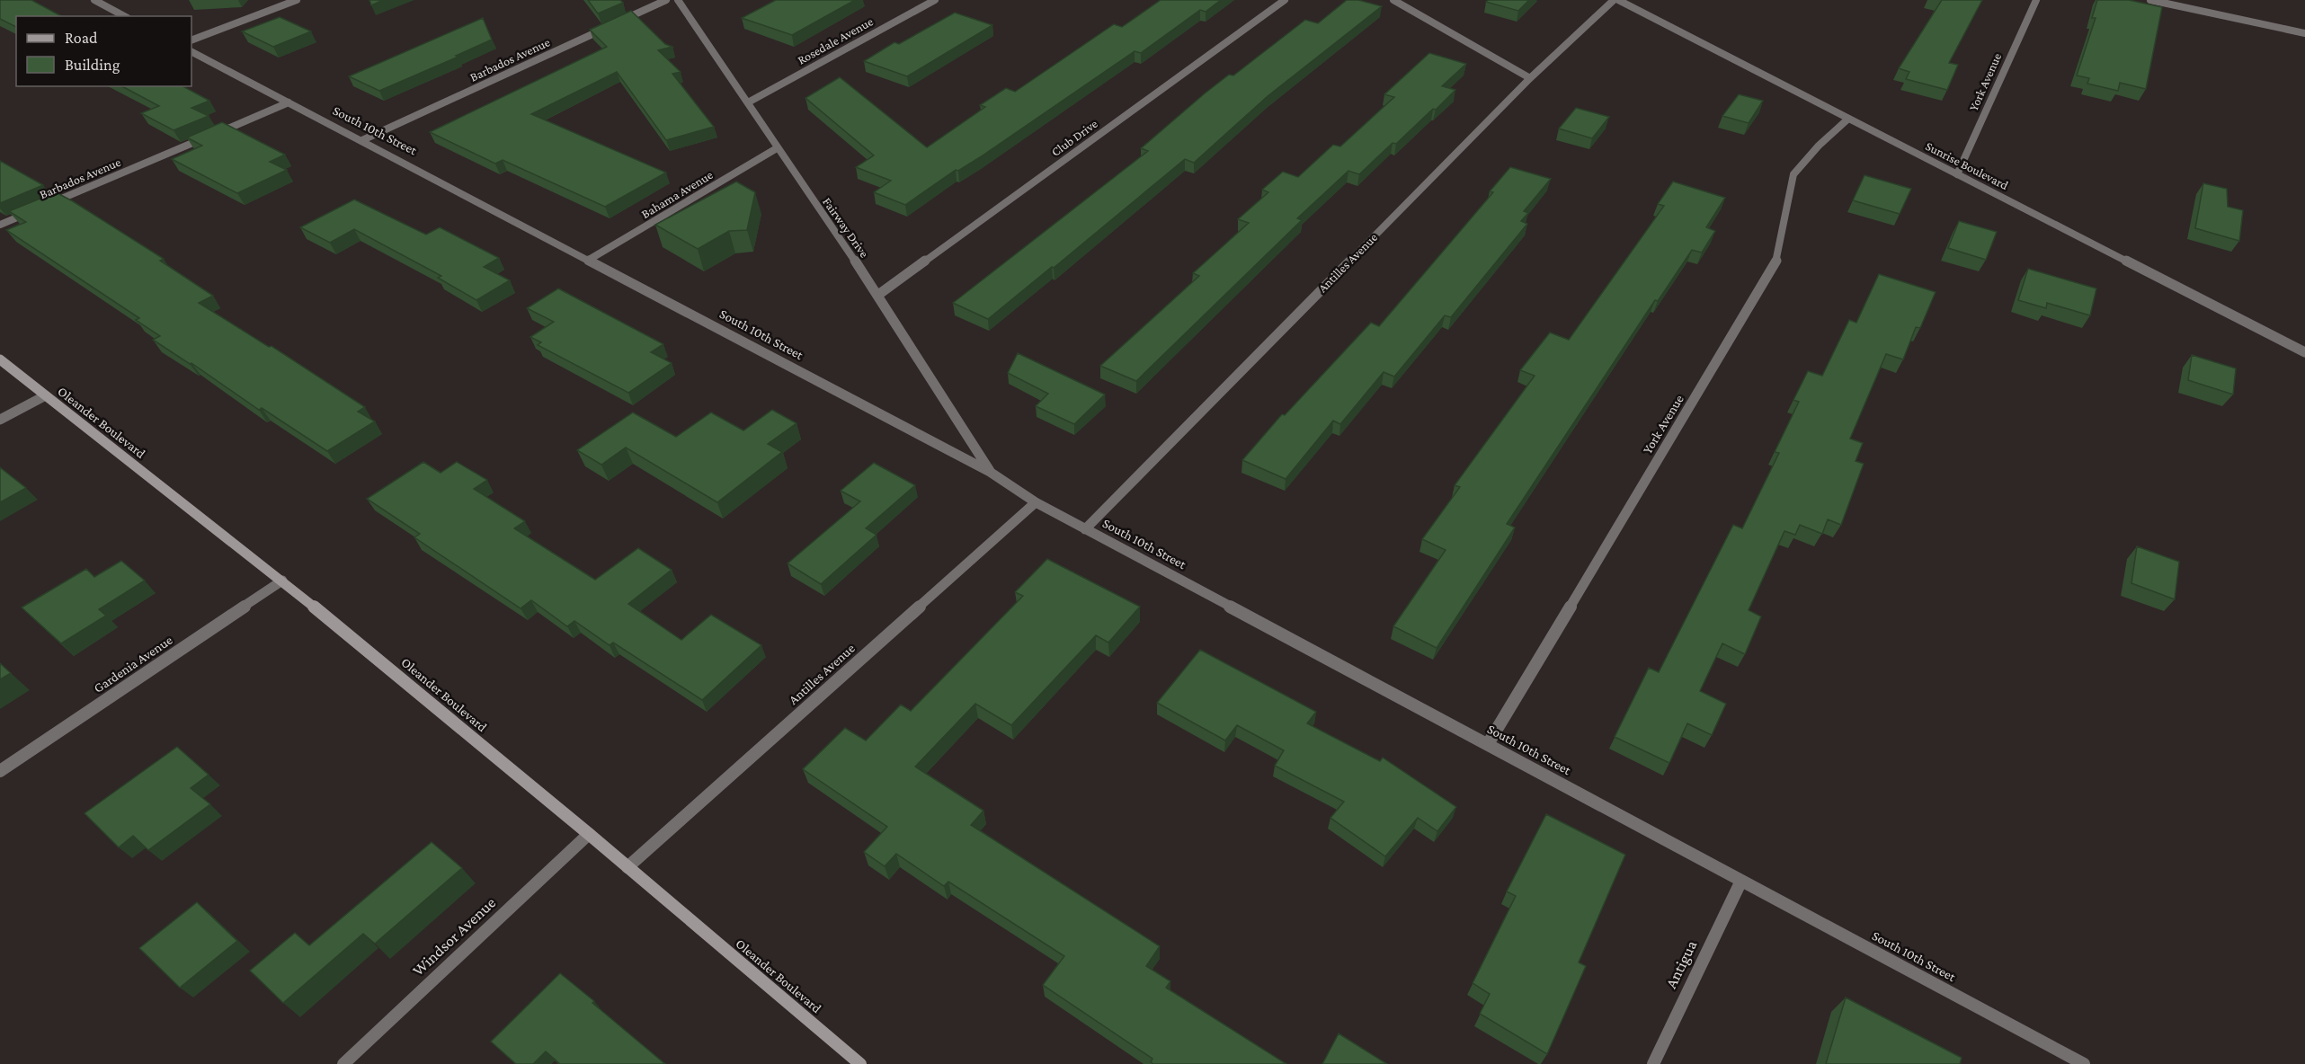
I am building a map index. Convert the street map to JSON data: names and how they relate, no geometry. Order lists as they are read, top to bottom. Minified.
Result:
{"streets":{"main road":["Oleander Boulevard"],"street":["Rosedale Avenue","Barbados Avenue","York Avenue","South 10th Street","Club Drive","Sunrise Boulevard","Bahama Avenue","Fairway Drive","Antilles Avenue","Gardenia Avenue","Windsor Avenue","Antigua"]},"crossings":[["Rosedale Avenue","Fairway Drive"],["Barbados Avenue","South 10th Street"],["York Avenue","South 10th Street"],["York Avenue","Sunrise Boulevard"],["South 10th Street","Bahama Avenue"],["South 10th Street","Fairway Drive"],["South 10th Street","Antilles Avenue"],["South 10th Street","Antigua"],["Club Drive","Fairway Drive"],["Bahama Avenue","Fairway Drive"],["Antilles Avenue","Oleander Boulevard"],["Oleander Boulevard","Gardenia Avenue"],["Oleander Boulevard","Windsor Avenue"]],"legend":["Road","Building"]}
